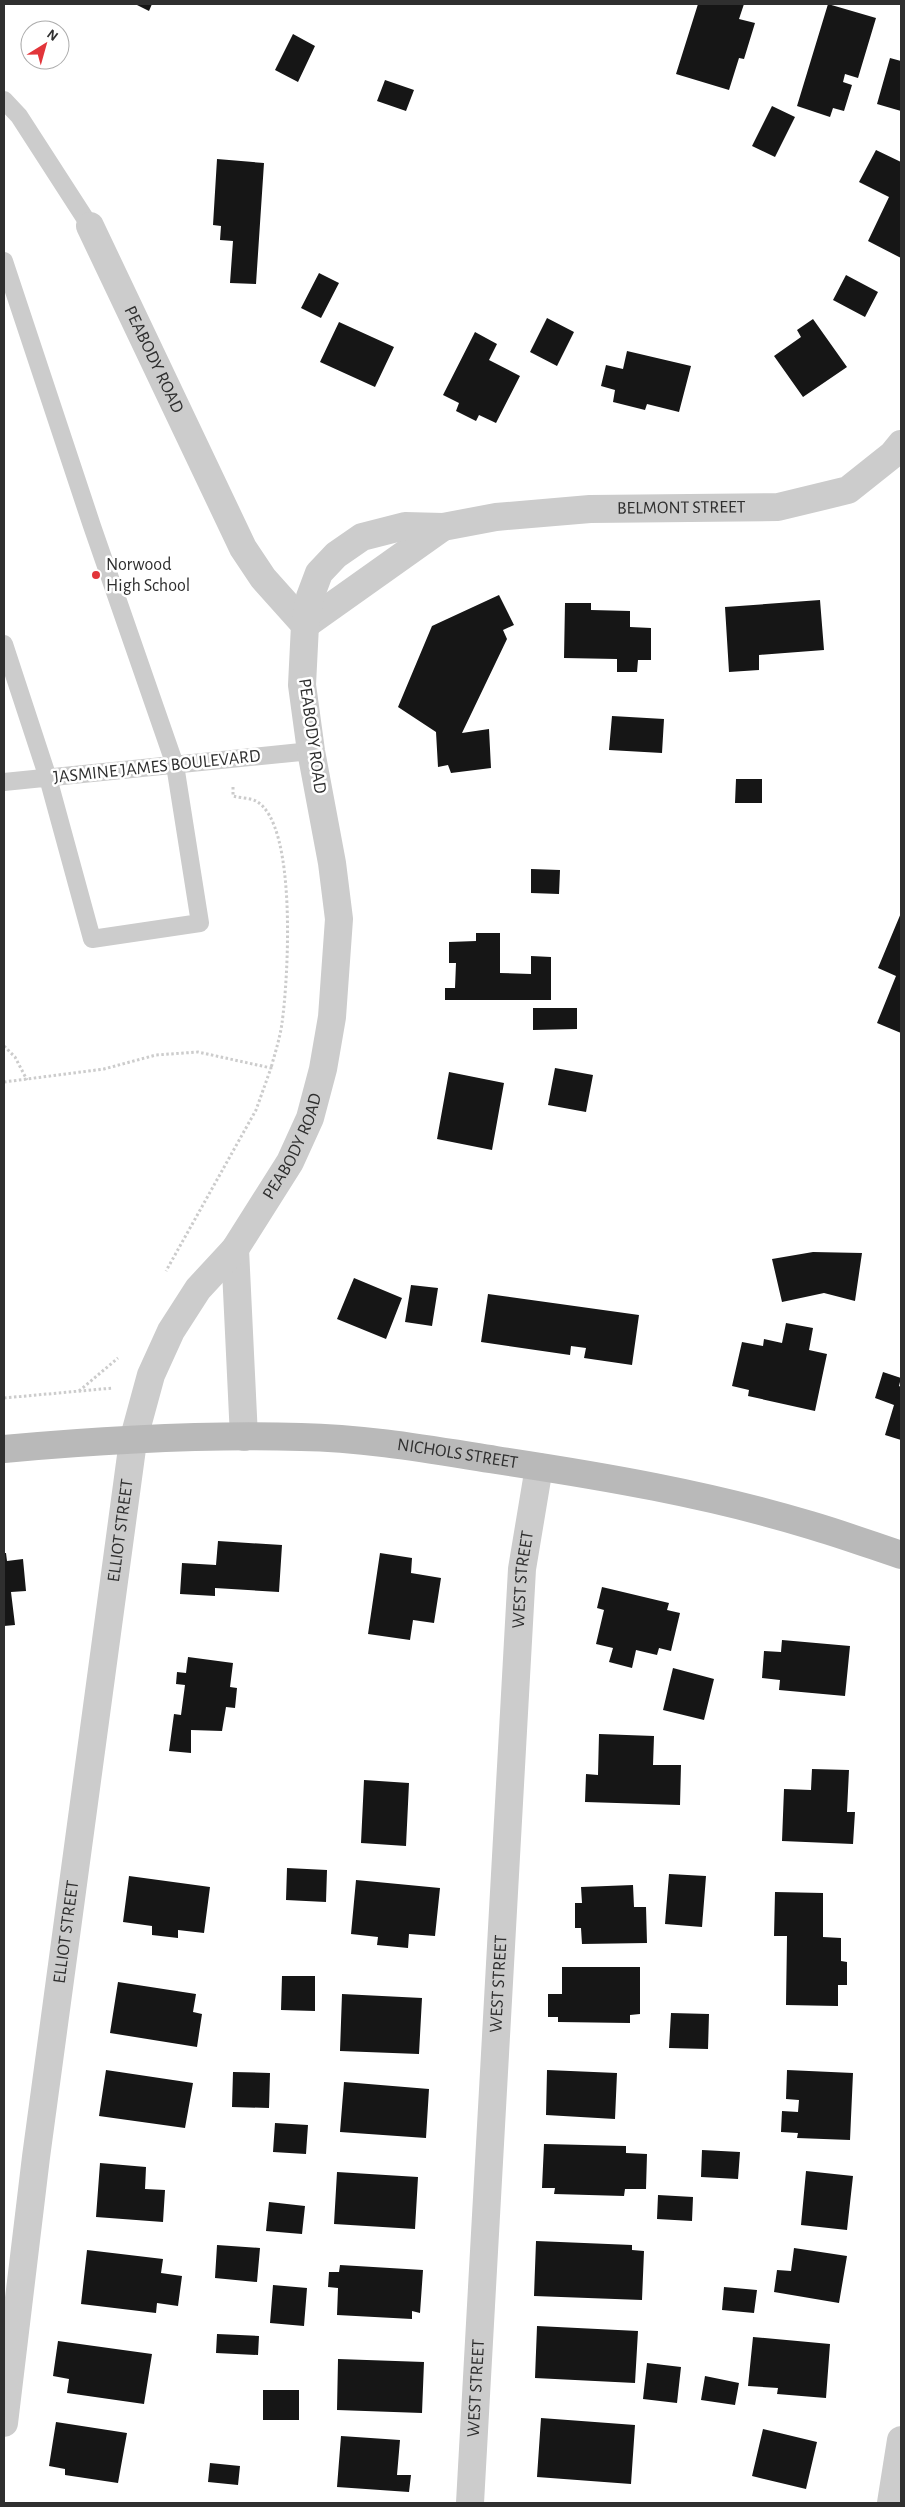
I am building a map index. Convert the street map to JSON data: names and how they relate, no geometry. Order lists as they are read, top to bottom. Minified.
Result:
{"streets":{"main road":["NICHOLS STREET"],"street":["PEABODY ROAD","BELMONT STREET","ELLIOT STREET","WEST STREET"],"lane":["JASMINE JAMES BOULEVARD"]},"crossings":[["PEABODY ROAD","BELMONT STREET"],["PEABODY ROAD","JASMINE JAMES BOULEVARD"],["PEABODY ROAD","NICHOLS STREET"],["PEABODY ROAD","ELLIOT STREET"],["NICHOLS STREET","ELLIOT STREET"],["NICHOLS STREET","WEST STREET"]],"places":["Norwood High School"],"north":"top right"}
